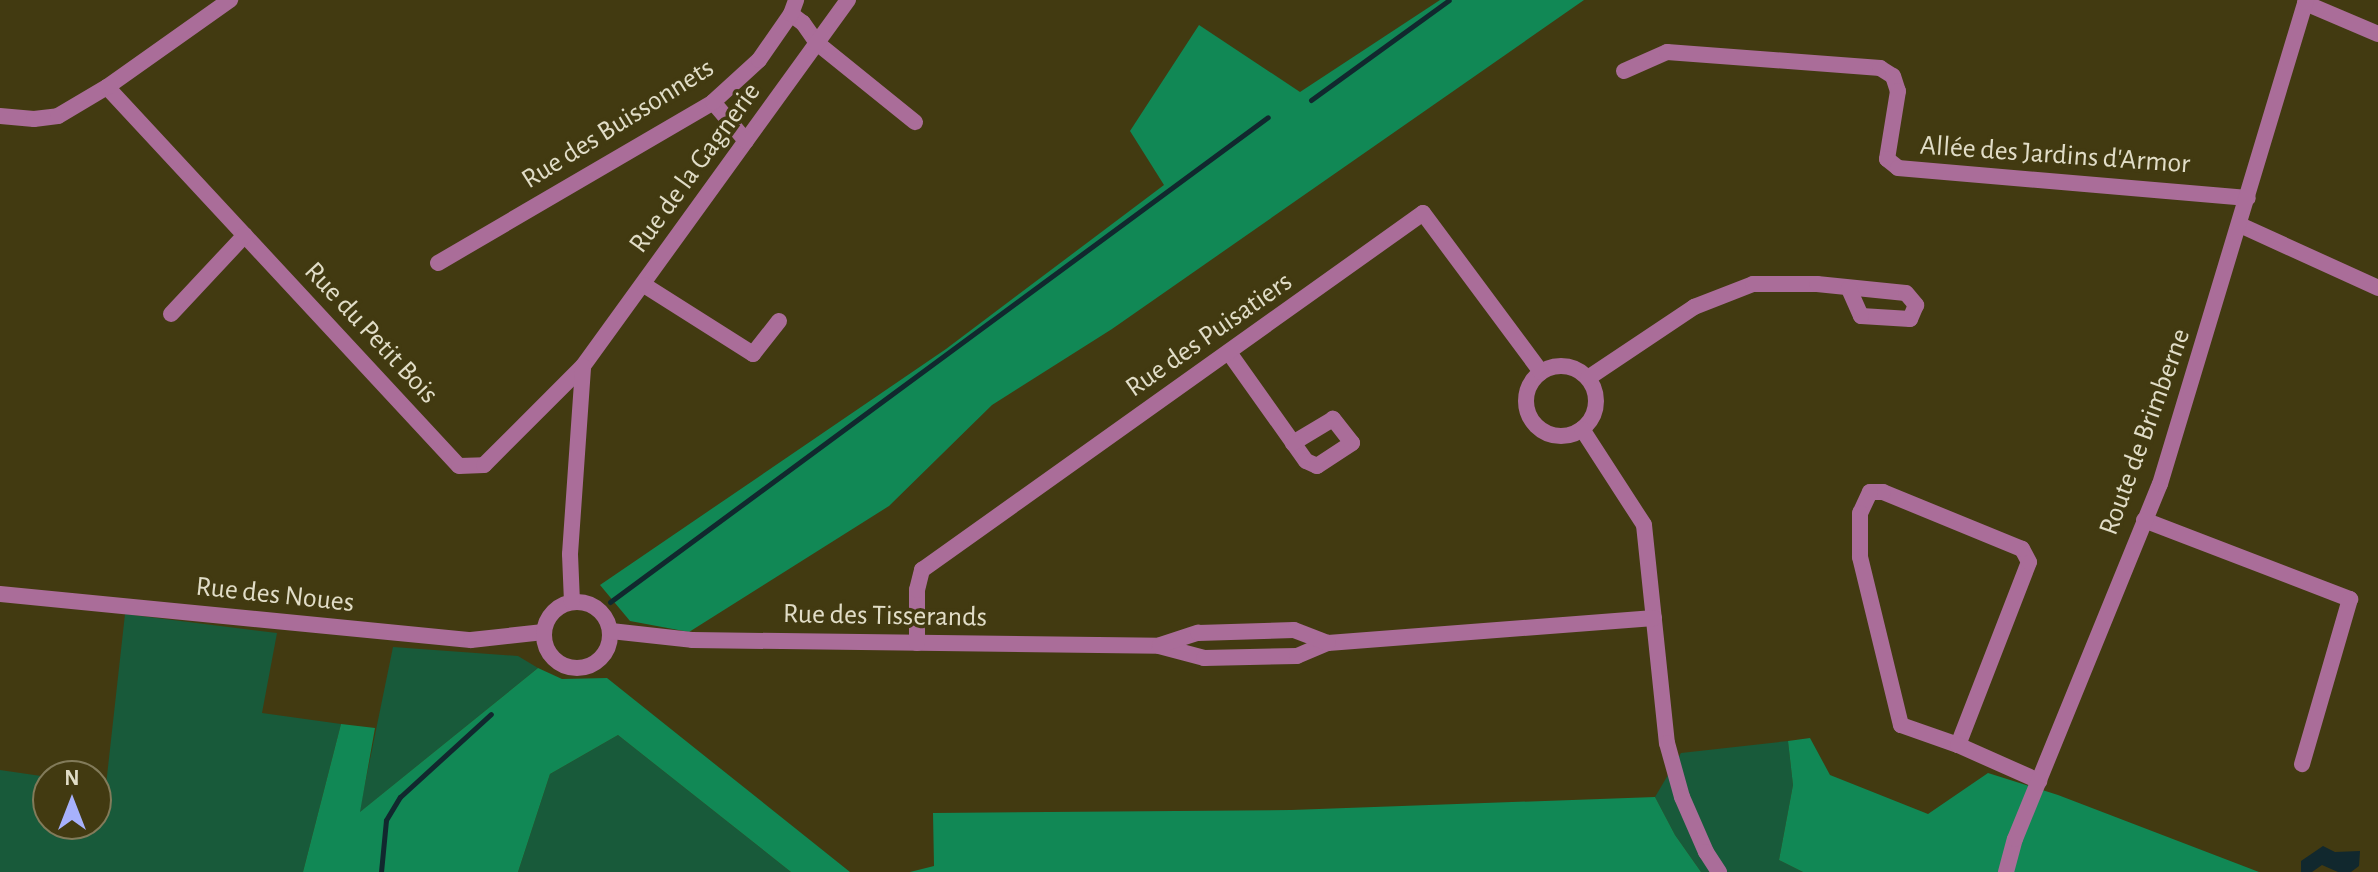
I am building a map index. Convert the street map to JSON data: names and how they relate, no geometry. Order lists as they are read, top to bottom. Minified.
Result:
{"streets":{"street":["Rue des Buissonnets","Allée des Jardins d'Armor","Rue de la Gagnerie","Rue du Petit Bois","Rue des Puisatiers","Route de Brimberne","Rue des Noues","Rue des Tisserands"]},"crossings":[["Allée des Jardins d'Armor","Route de Brimberne"],["Rue de la Gagnerie","Rue du Petit Bois"],["Rue des Puisatiers","Rue des Tisserands"],["Rue des Noues","Rue des Tisserands"]],"north":"top"}
